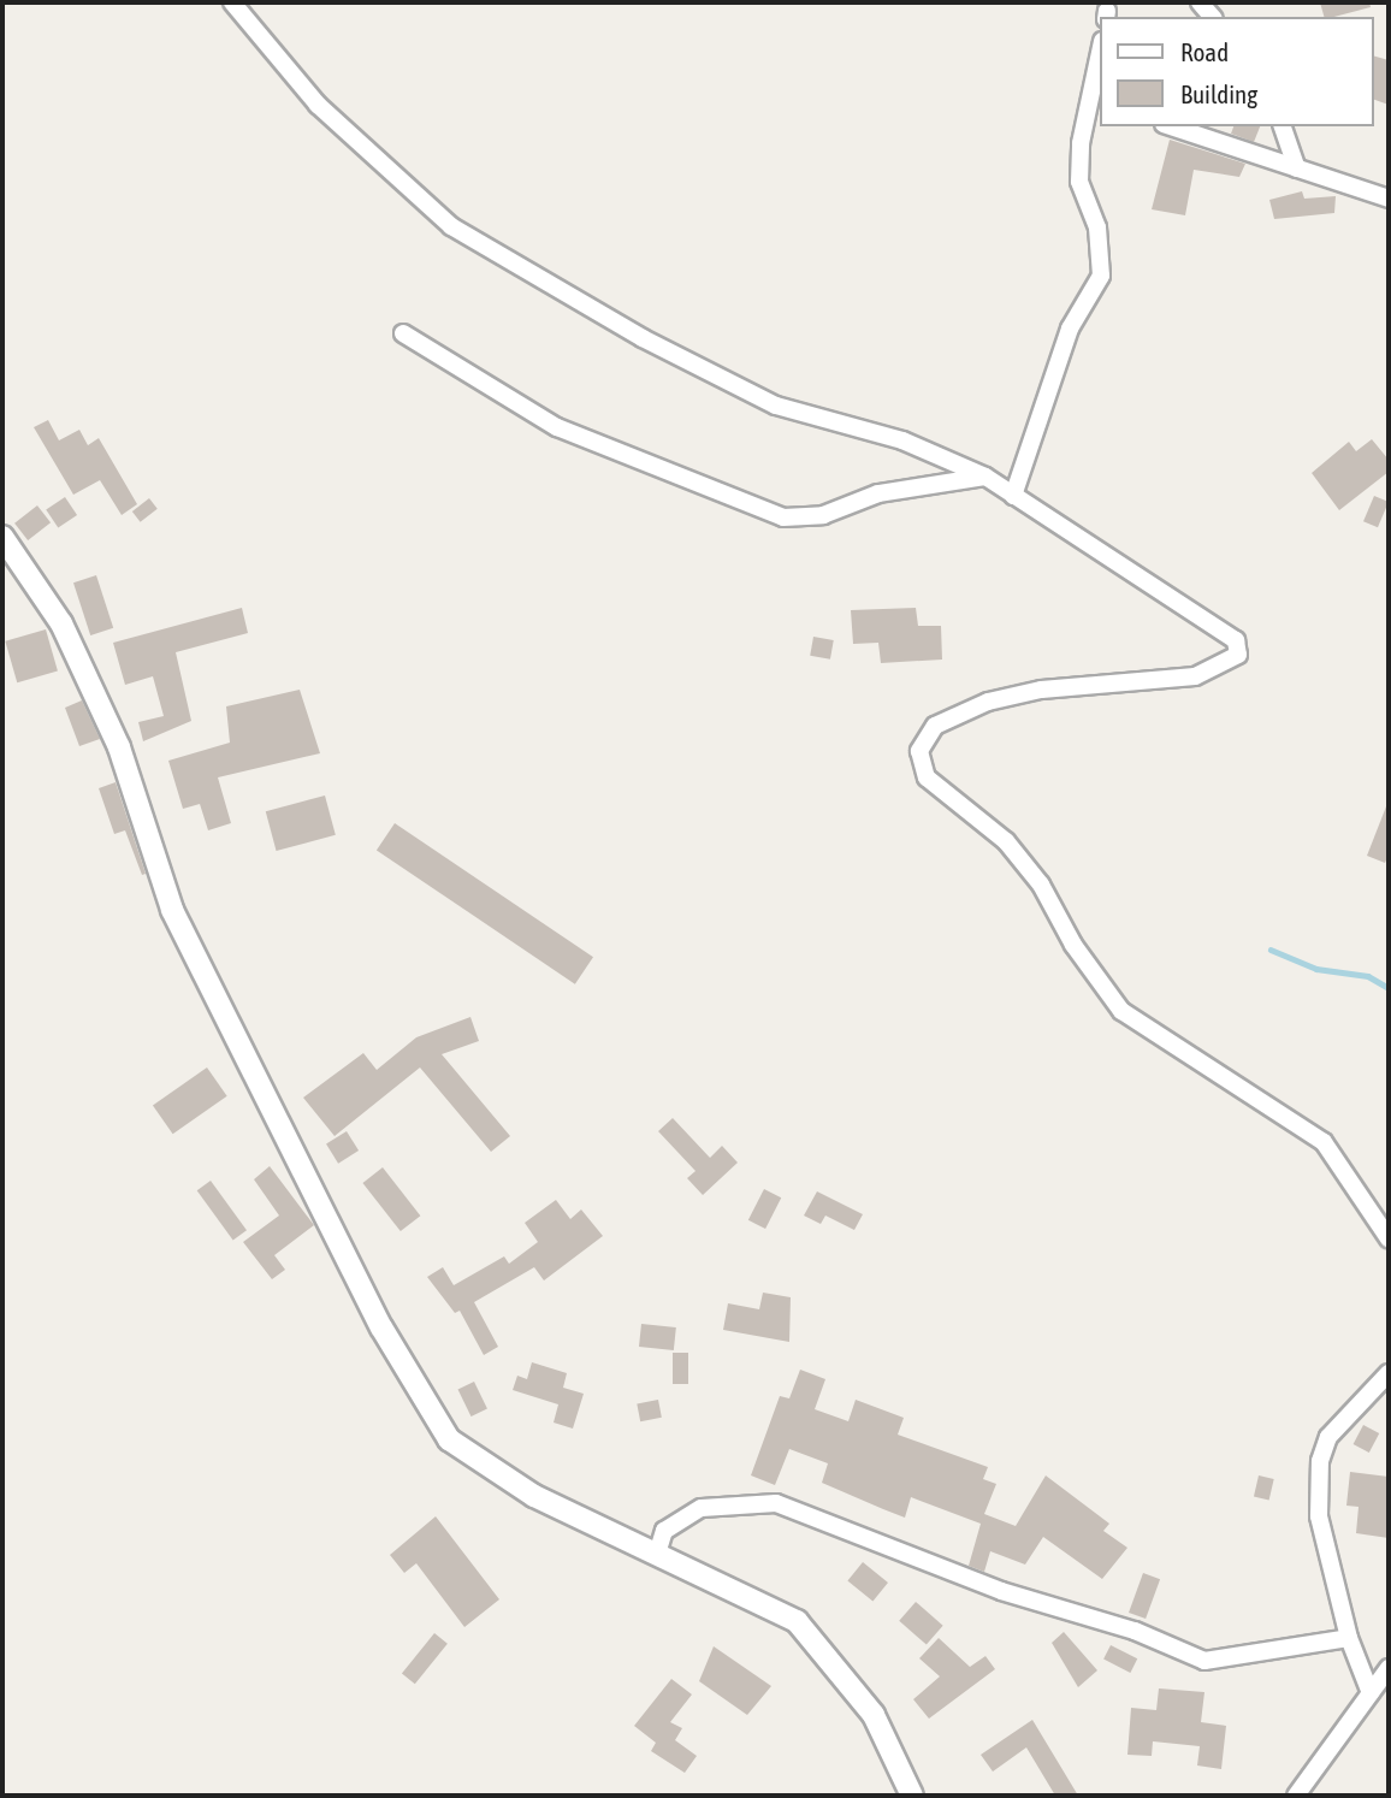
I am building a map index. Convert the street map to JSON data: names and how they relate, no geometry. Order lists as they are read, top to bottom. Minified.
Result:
{"legend":["Road","Building"]}
